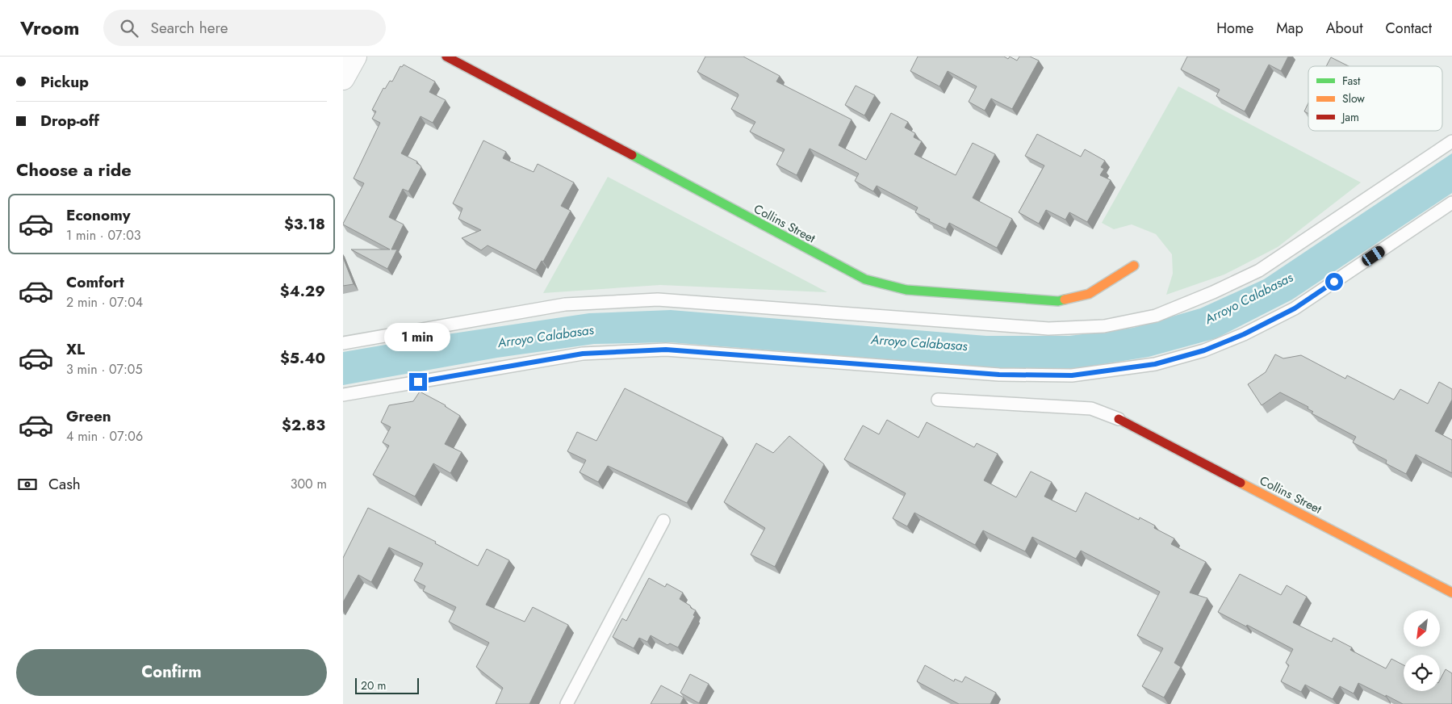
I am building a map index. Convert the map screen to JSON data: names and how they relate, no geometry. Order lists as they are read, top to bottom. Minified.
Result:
{"streets":{"street":["Collins Street"]},"water":["Arroyo Calabasas"],"legend":["Fast","Slow","Jam"],"scale_bar":"20 m","north":"bottom left","page":{"header":"Vroom","search":"Search here","nav":["Home","Map","About","Contact"],"banner":["Pickup","Drop-off"],"heading":"Choose a ride","list":[{"name":"Economy","note":"1 min · 07:03","value":"$3.18"},{"name":"Comfort","note":"2 min · 07:04","value":"$4.29"},{"name":"XL","note":"3 min · 07:05","value":"$5.40"},{"name":"Green","note":"4 min · 07:06","value":"$2.83"}],"bubble":"1 min","pay":["Cash","300 m"],"buttons":"Confirm","scale":"20 m"}}
